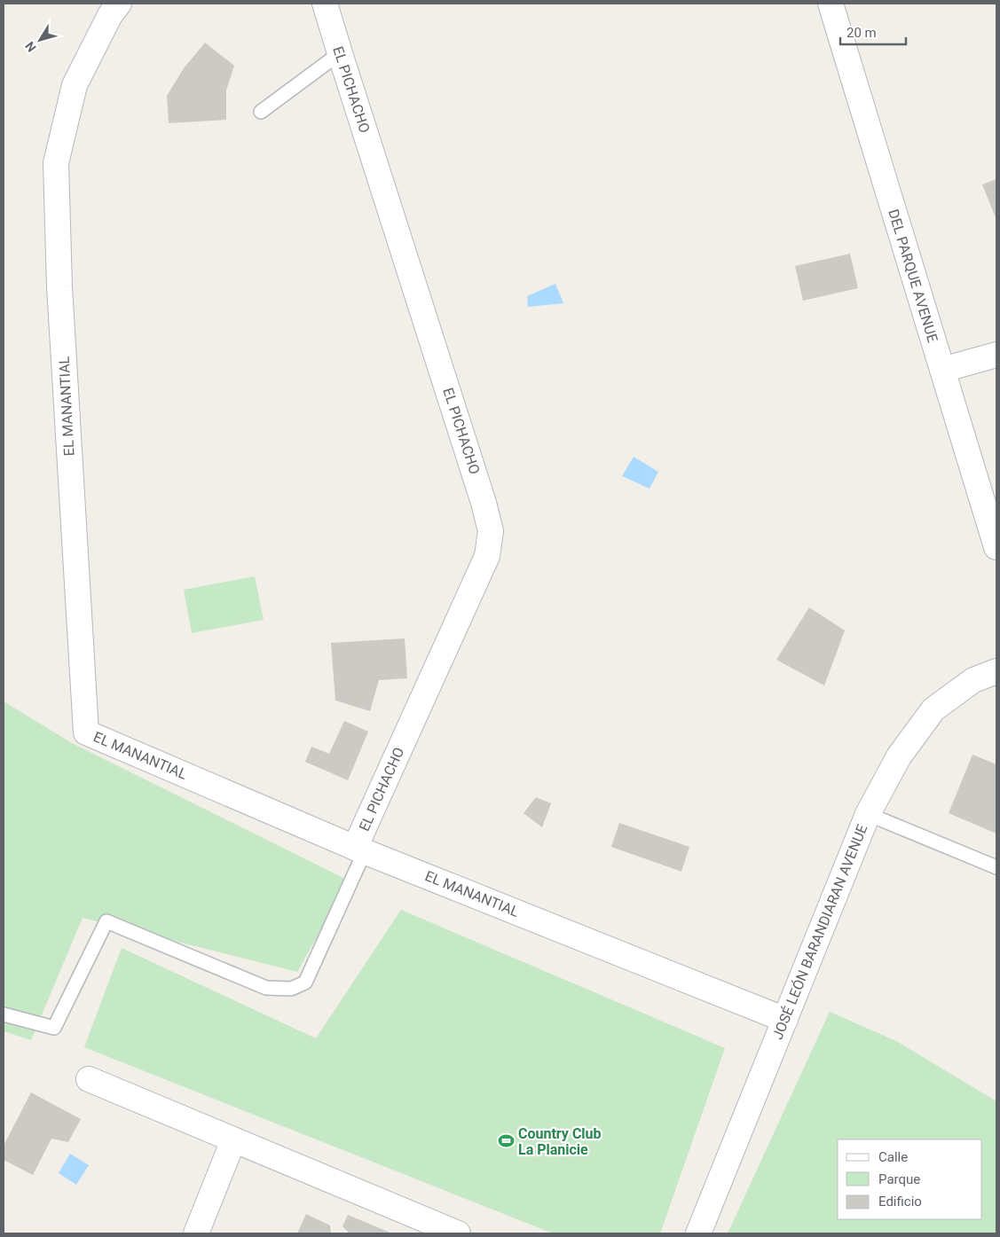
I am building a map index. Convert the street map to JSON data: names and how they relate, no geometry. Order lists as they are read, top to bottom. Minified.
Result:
{"streets":{"street":["EL PICHACHO","DEL PARQUE AVENUE","EL MANANTIAL","JOSÉ LEÓN BARANDIARAN AVENUE"]},"crossings":[["EL PICHACHO","EL MANANTIAL"],["EL MANANTIAL","JOSÉ LEÓN BARANDIARAN AVENUE"]],"places":{"sports":["Country Club La Planicie"]},"legend":["Calle","Parque","Edificio"],"scale_bar":"20 m","north":"bottom left"}
